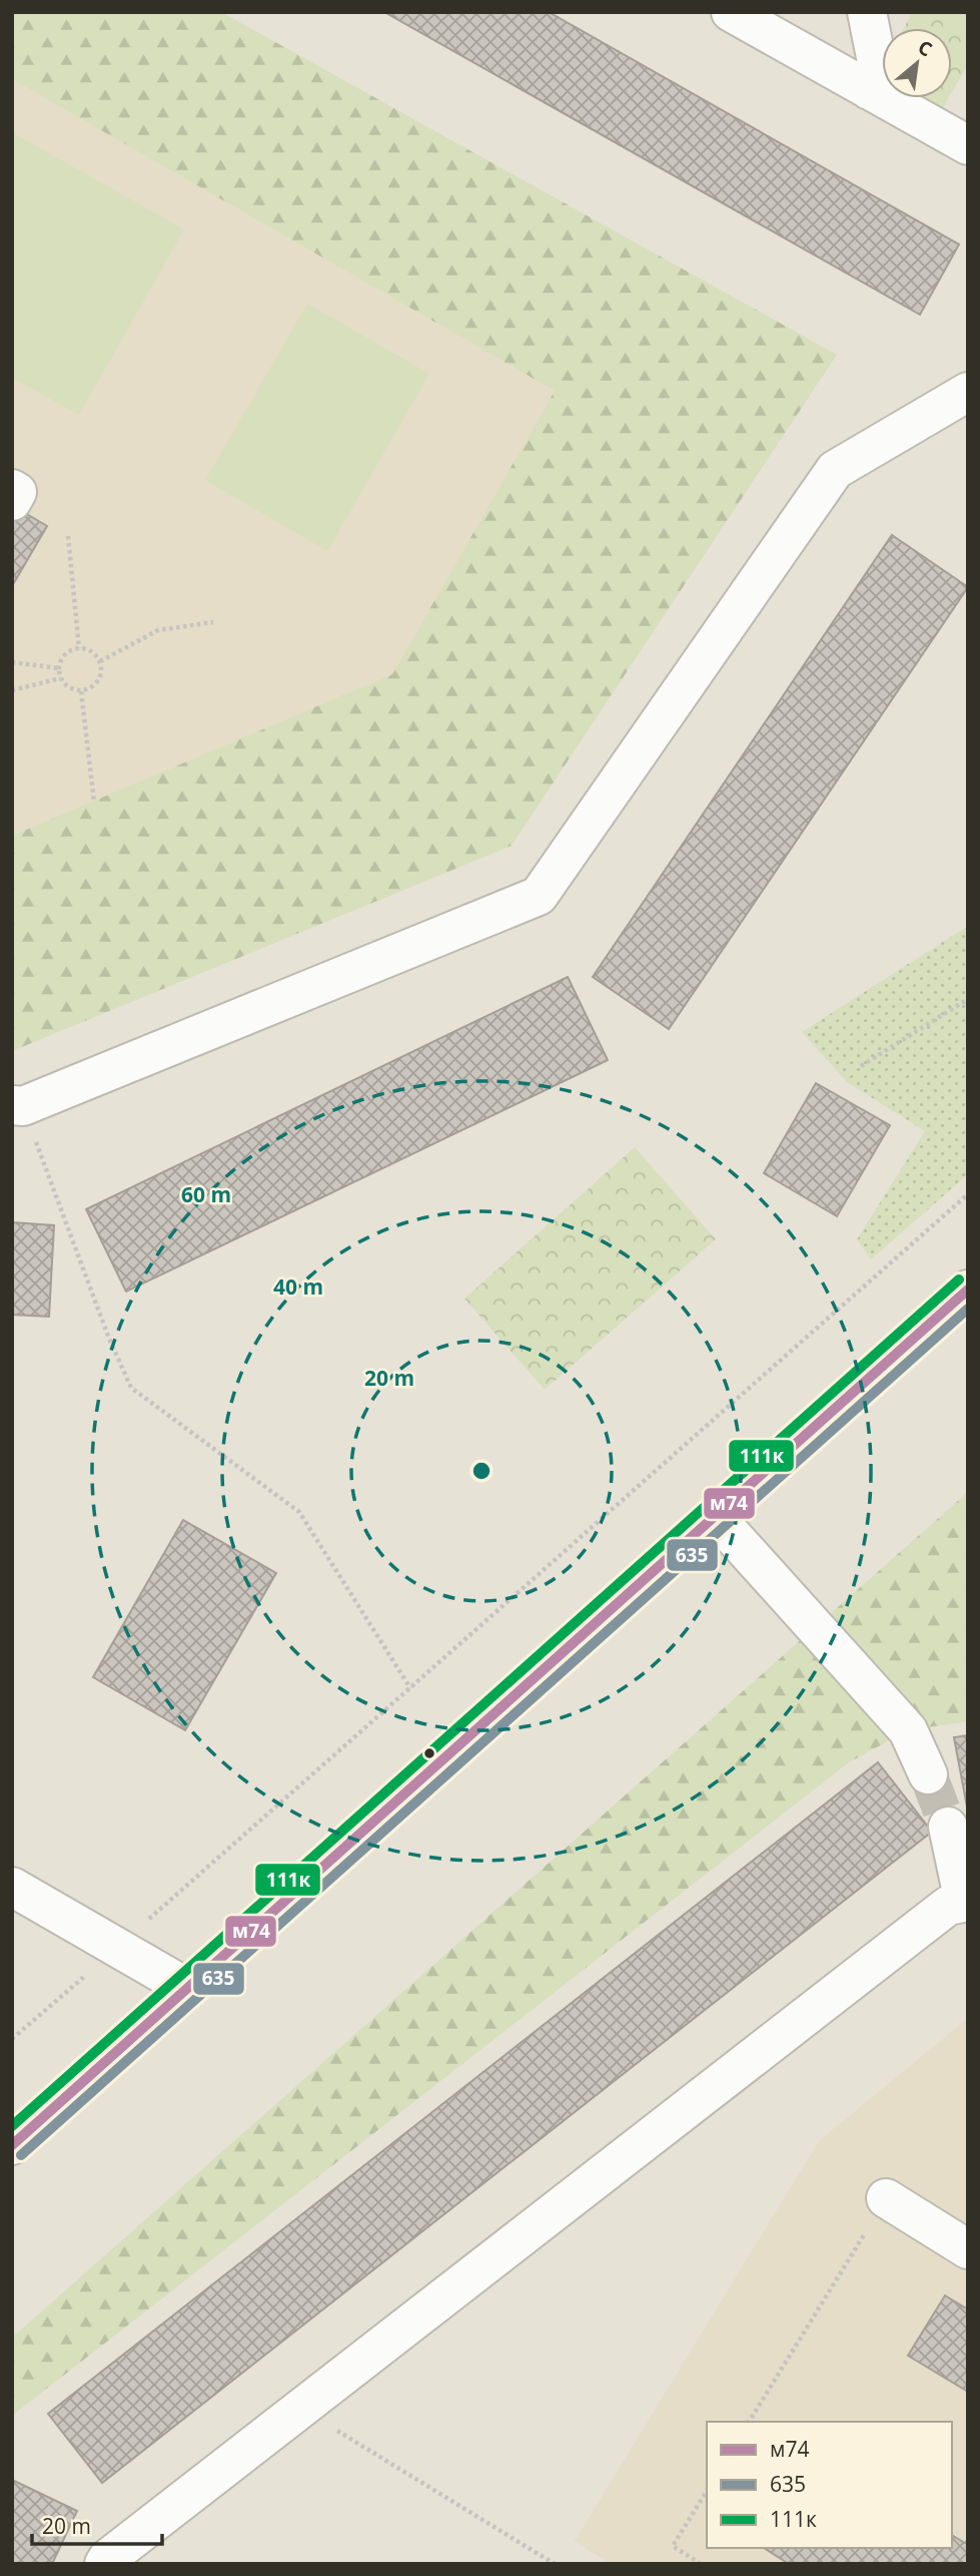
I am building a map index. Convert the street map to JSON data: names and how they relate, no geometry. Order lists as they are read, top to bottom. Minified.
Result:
{"lines":["transit line 111к","transit line м74","transit line 635"],"legend":["м74","635","111к"],"scale_bar":"20 m","north":"top right","rings":["60 m","40 m","20 m"]}
